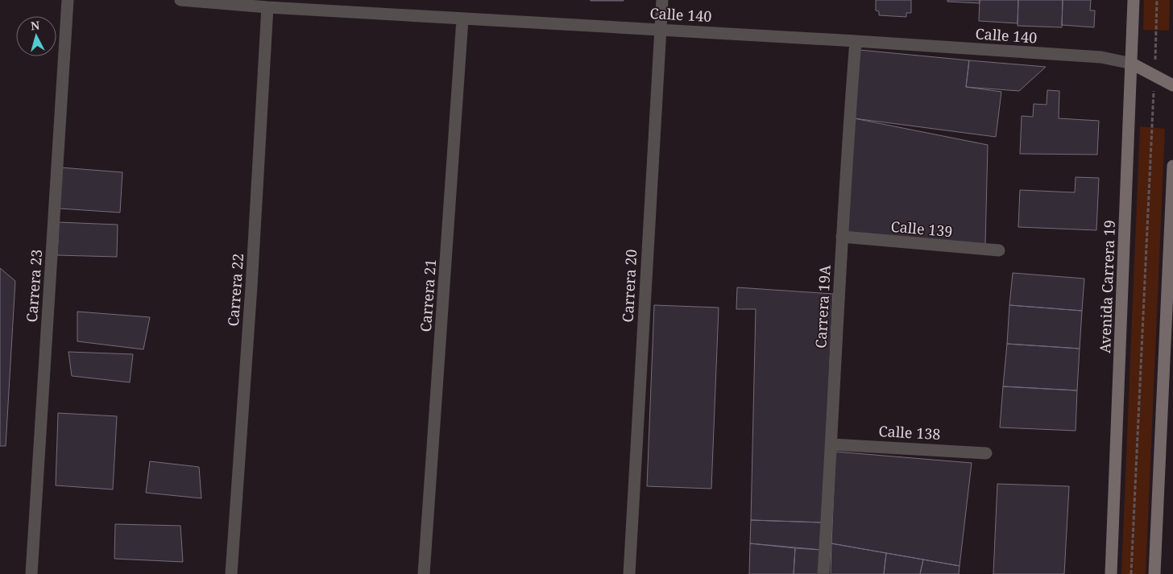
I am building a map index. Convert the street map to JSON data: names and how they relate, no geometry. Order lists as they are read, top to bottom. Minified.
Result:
{"streets":{"main road":["Calle 140","Avenida Carrera 19"],"street":["Calle 139","Carrera 23","Carrera 20","Carrera 22","Carrera 21","Carrera 19A","Calle 138"]},"crossings":[["Calle 140","Carrera 20"],["Calle 140","Avenida Carrera 19"],["Calle 140","Carrera 22"],["Calle 140","Carrera 21"],["Calle 140","Carrera 19A"],["Calle 139","Carrera 19A"],["Carrera 19A","Calle 138"]],"north":"top"}
